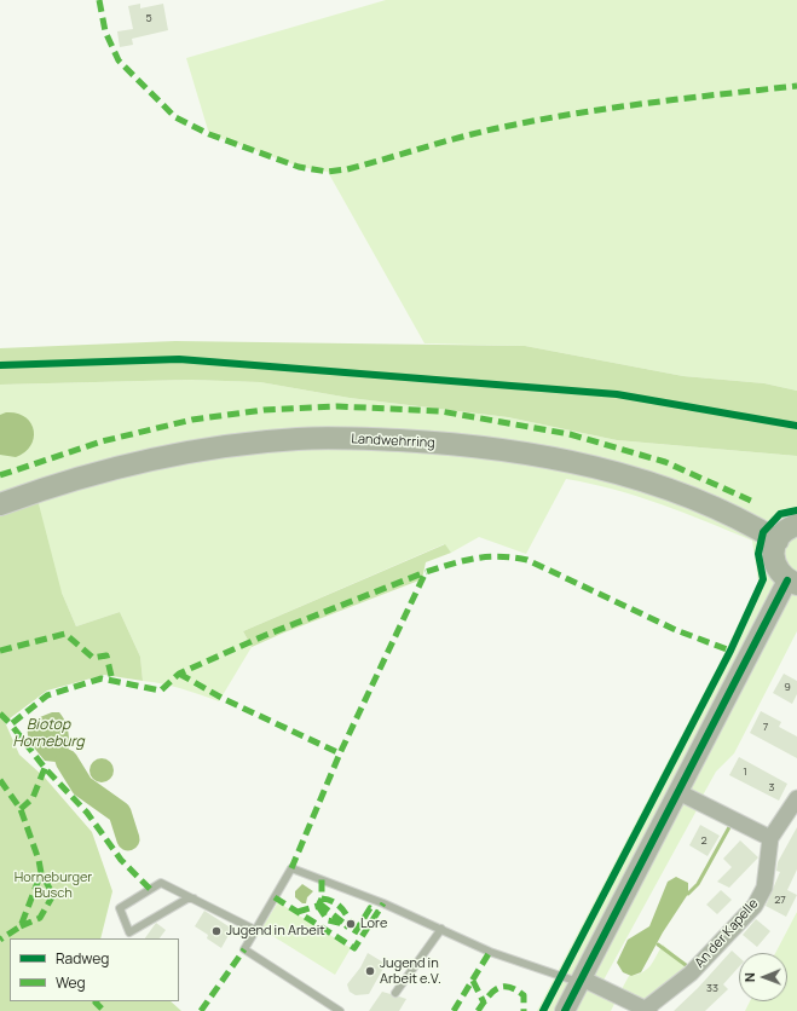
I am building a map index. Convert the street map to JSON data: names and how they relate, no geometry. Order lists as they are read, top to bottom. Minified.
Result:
{"streets":{"main road":["Landwehrring"],"street":["An der Kapelle"]},"water":["Biotop Horneburg"],"parks":["Horneburger Busch"],"places":["Lore","Jugend in Arbeit","Jugend in Arbeit e.V."],"house_numbers":["5","9","7","1","3","2","27","33"],"legend":["Radweg","Weg"],"north":"left"}
